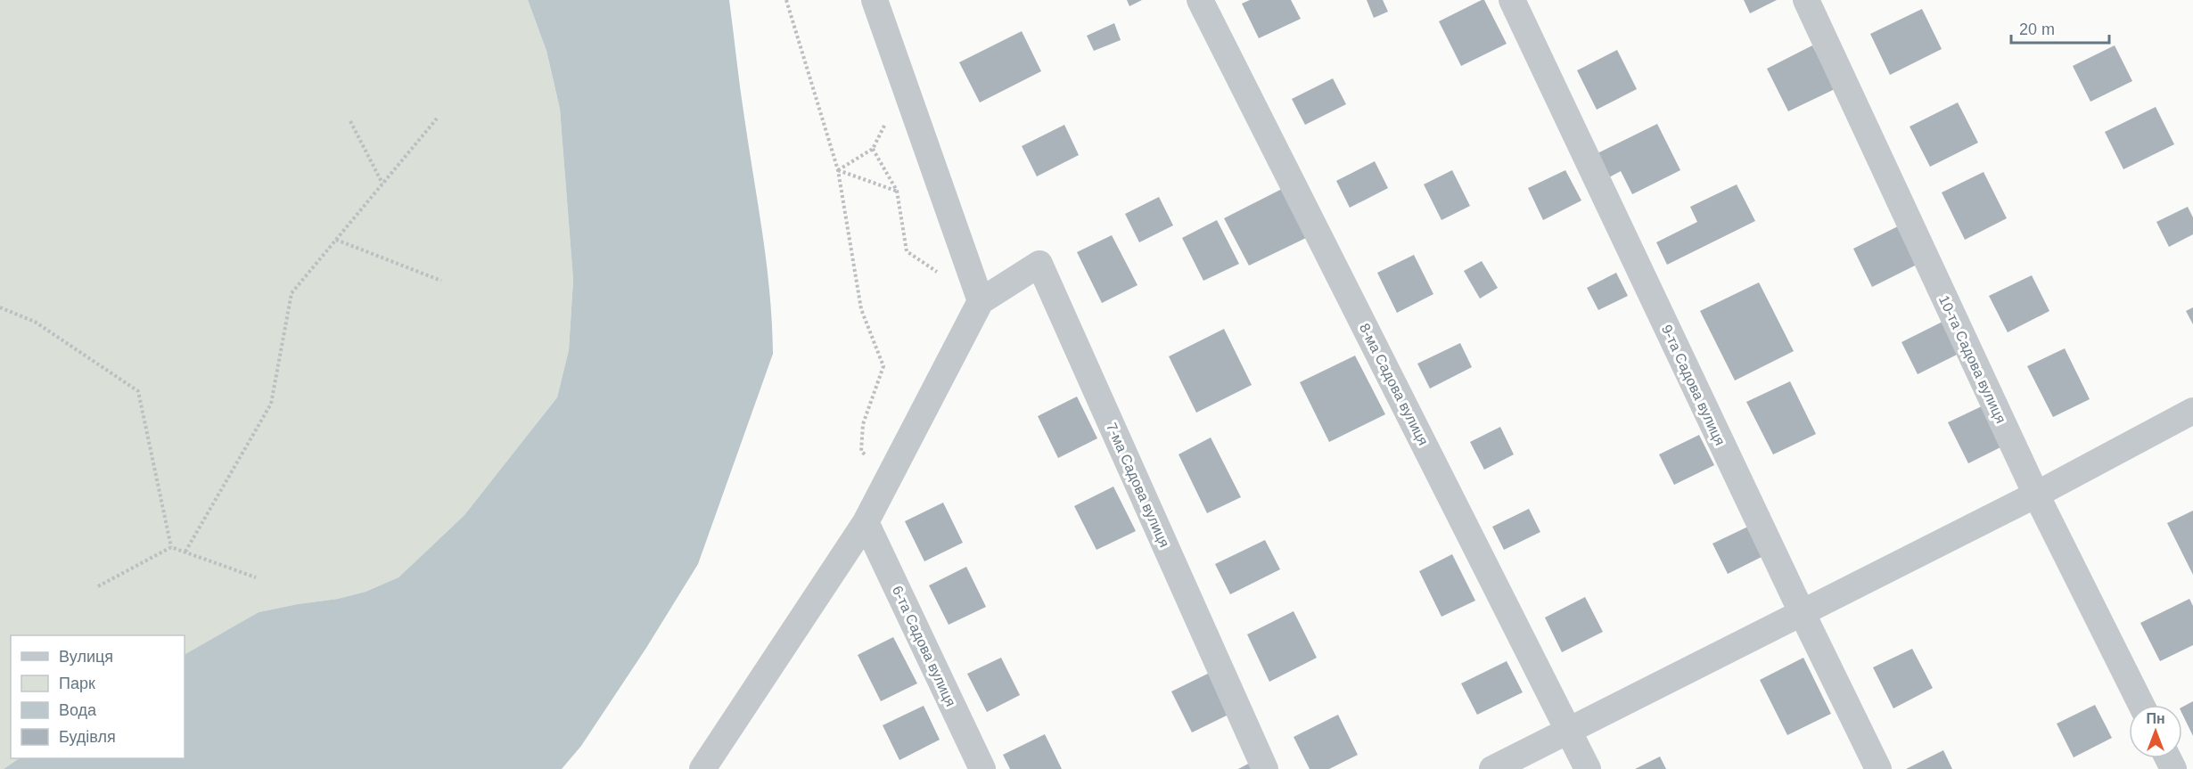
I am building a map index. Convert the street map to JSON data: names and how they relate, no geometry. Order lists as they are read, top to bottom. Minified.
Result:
{"streets":{"street":["10-та Садова вулиця","8-ма Садова вулиця","9-та Садова вулиця","7-ма Садова вулиця","6-та Садова вулиця"]},"legend":["Вулиця","Парк","Вода","Будівля"],"scale_bar":"20 m","north":"top"}
